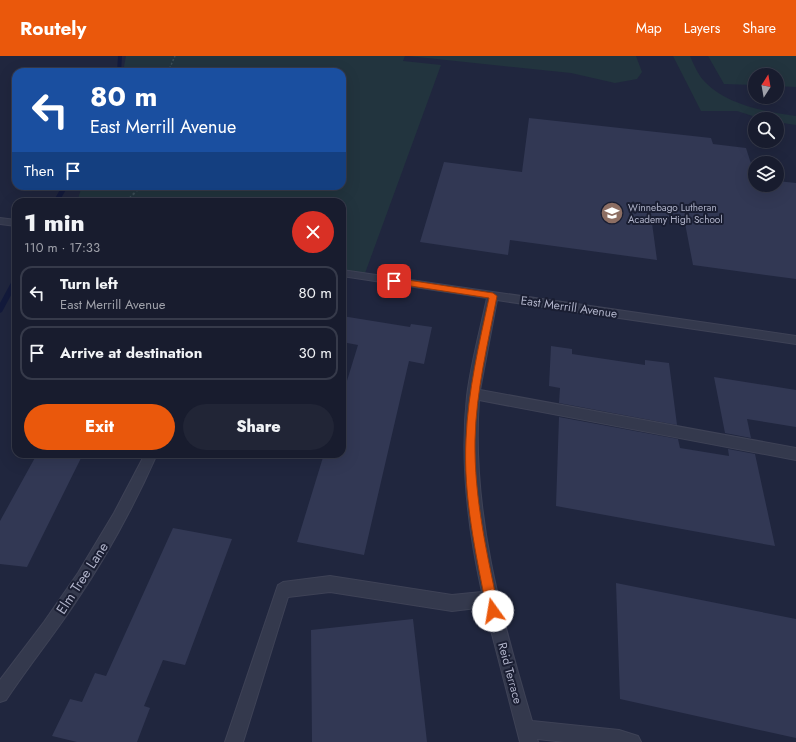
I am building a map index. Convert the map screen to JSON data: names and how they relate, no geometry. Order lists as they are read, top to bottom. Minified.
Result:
{"streets":{"street":["East Merrill Avenue","Elm Tree Lane","Reid Terrace"]},"crossings":[["East Merrill Avenue","Reid Terrace"]],"places":{"school or university":["Winnebago Lutheran Academy High School"]},"north":"top","page":{"header":"Routely","nav":["Map","Layers","Share"],"turn":["80 m","East Merrill Avenue"],"then":"Then","heading":["1 min","110 m · 17:33"],"list":[{"name":"Turn left","note":"East Merrill Avenue","value":"80 m"},{"name":"Arrive at destination","value":"30 m"}],"buttons":["Exit","Share"]}}
